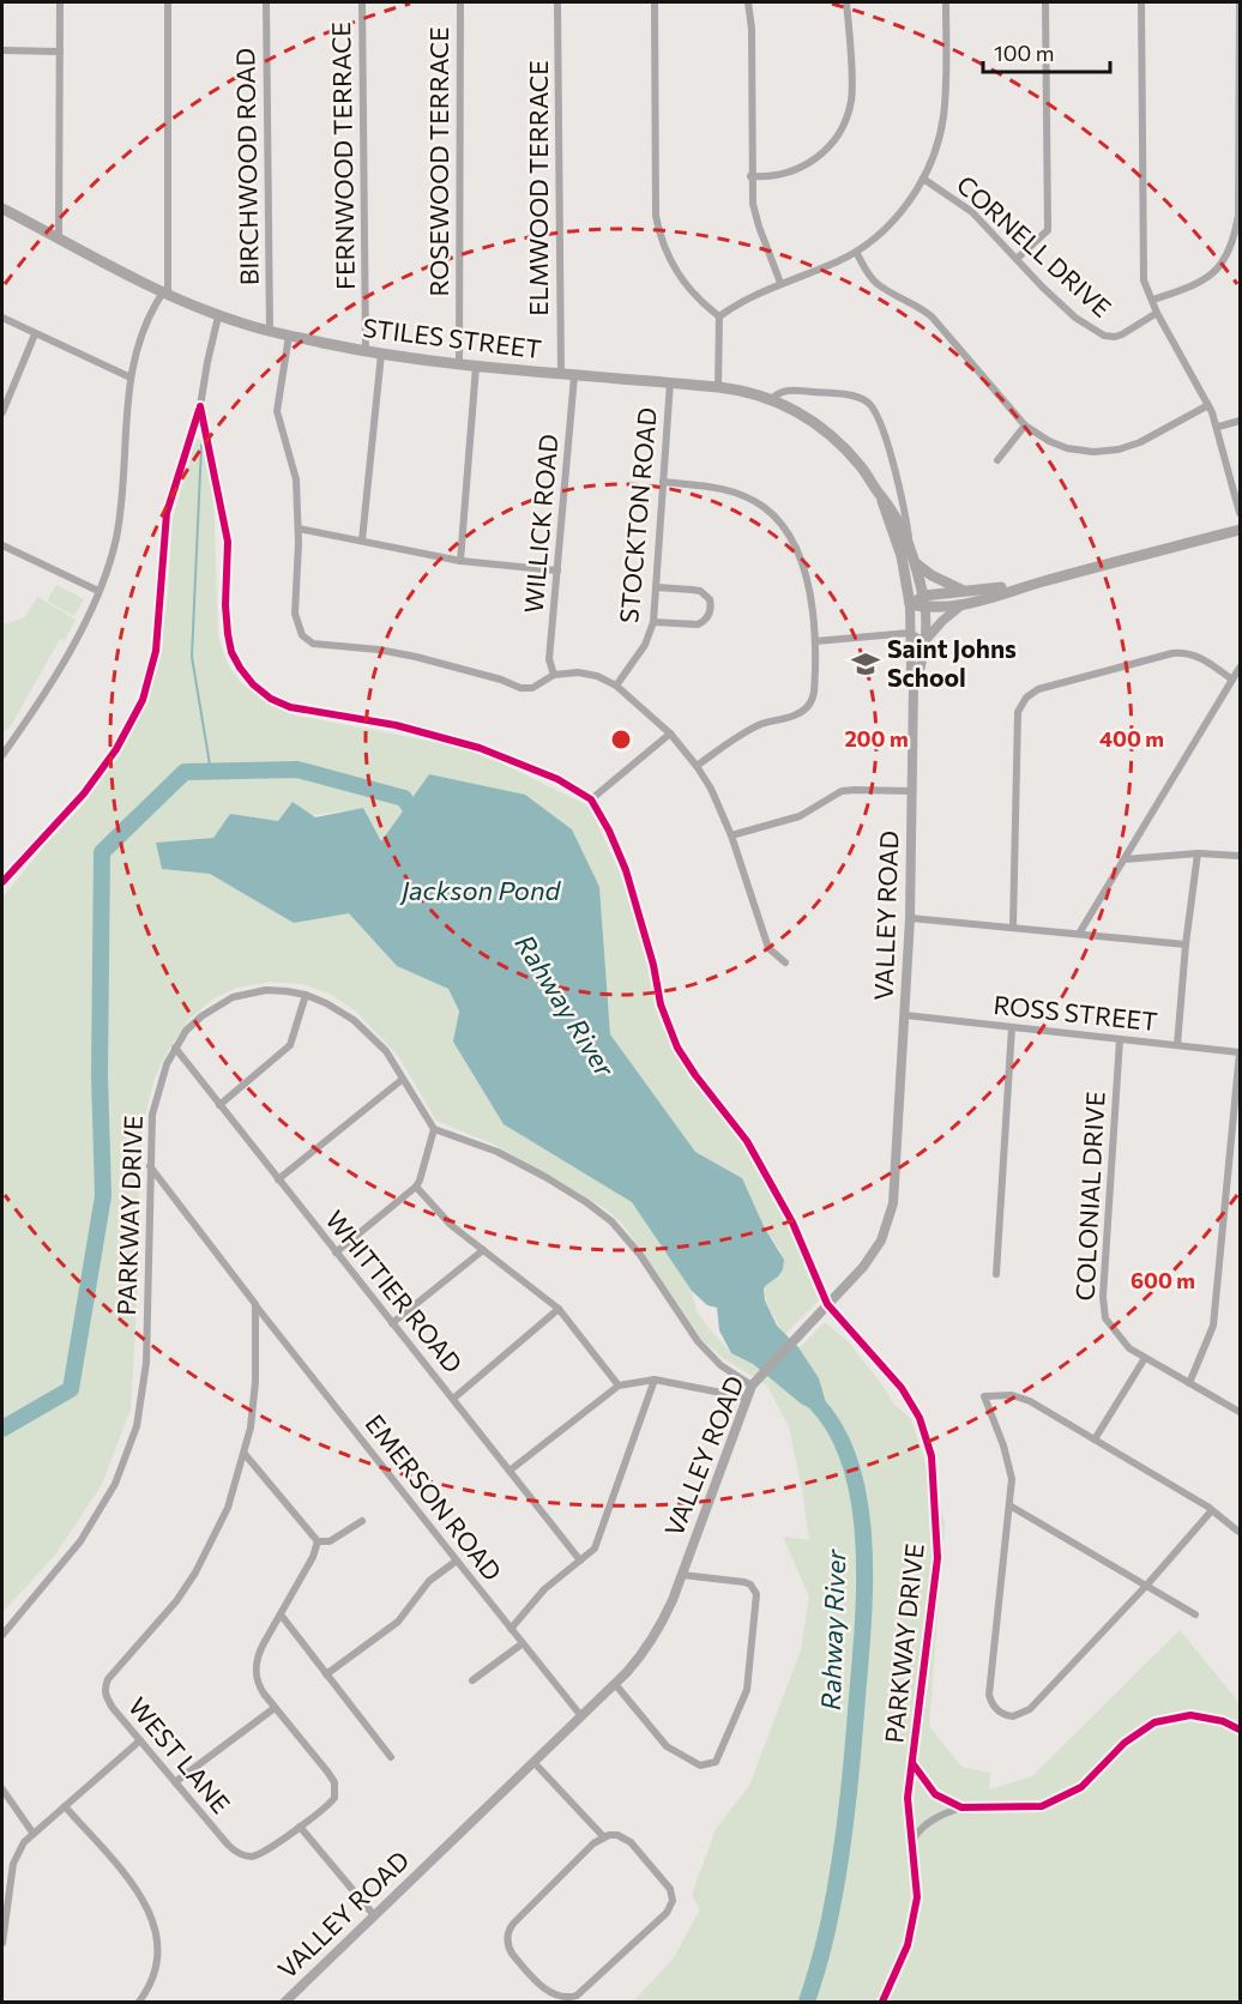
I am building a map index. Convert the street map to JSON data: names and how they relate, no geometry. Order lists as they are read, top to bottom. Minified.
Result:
{"streets":{"main road":["STILES STREET"],"street":["FERNWOOD TERRACE","ROSEWOOD TERRACE","BIRCHWOOD ROAD","ELMWOOD TERRACE","CORNELL DRIVE","STOCKTON ROAD","WILLICK ROAD","VALLEY ROAD","ROSS STREET","COLONIAL DRIVE","PARKWAY DRIVE","WHITTIER ROAD","EMERSON ROAD","WEST LANE"]},"crossings":[["FERNWOOD TERRACE","STILES STREET"],["ROSEWOOD TERRACE","STILES STREET"],["BIRCHWOOD ROAD","STILES STREET"],["ELMWOOD TERRACE","STILES STREET"],["STILES STREET","STOCKTON ROAD"],["STILES STREET","WILLICK ROAD"],["STILES STREET","VALLEY ROAD"],["VALLEY ROAD","ROSS STREET"],["VALLEY ROAD","PARKWAY DRIVE"],["VALLEY ROAD","EMERSON ROAD"],["ROSS STREET","COLONIAL DRIVE"],["PARKWAY DRIVE","WHITTIER ROAD"],["EMERSON ROAD","WEST LANE"]],"water":["Jackson Pond","Rahway River"],"places":{"school or university":["Saint Johns School"]},"scale_bar":"100 m","rings":["200 m","400 m","600 m"]}
